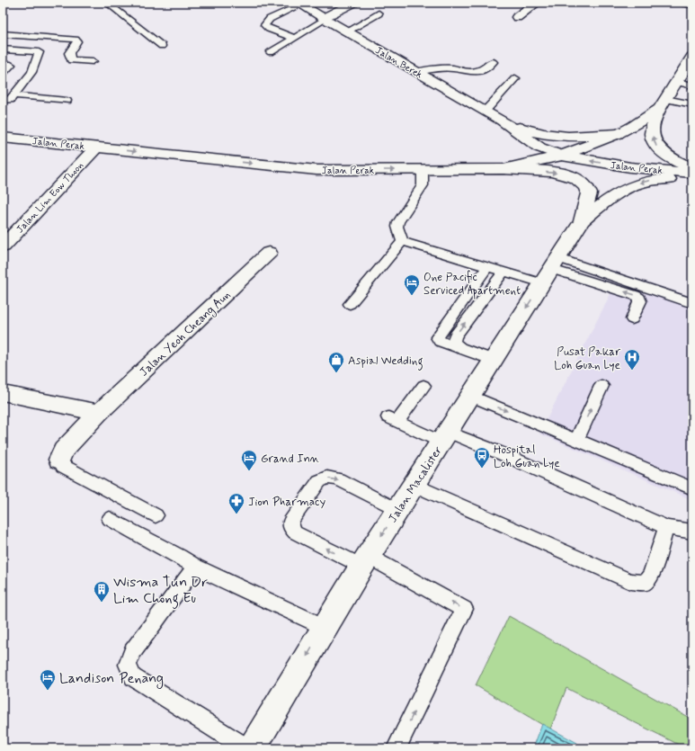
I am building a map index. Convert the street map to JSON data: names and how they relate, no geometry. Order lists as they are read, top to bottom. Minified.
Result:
{"streets":{"main road":["Jalan Berek","Jalan Perak","Jalan Lim Eow Thoon","Jalan Yeoh Cheang Aun","Jalan Macalister"]},"crossings":[["Jalan Berek","Jalan Perak"],["Jalan Perak","Jalan Lim Eow Thoon"]],"one_way":["Jalan Macalister"],"places":{"hotel":["One Pacific Serviced Apartment","Grand Inn","Landison Penang"],"hospital":["Pusat Pakar Loh Guan Lye"],"shop":["Aspial Wedding"],"bus stop":["Hospital Loh Guan Lye"],"pharmacy":["Jion Pharmacy"],"building":["Wisma Tun Dr Lim Chong Eu"]}}
